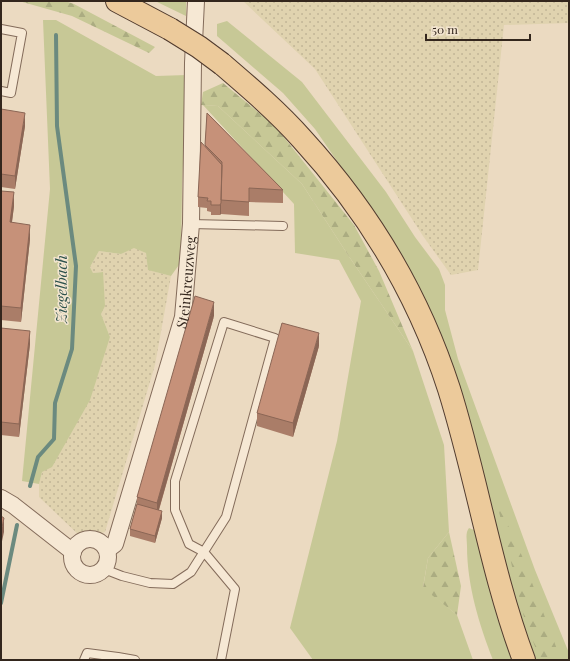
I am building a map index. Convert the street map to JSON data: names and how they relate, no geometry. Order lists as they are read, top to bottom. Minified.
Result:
{"streets":{"street":["Steinkreuzweg"]},"water":["Ziegelbach"],"scale_bar":"50 m"}
